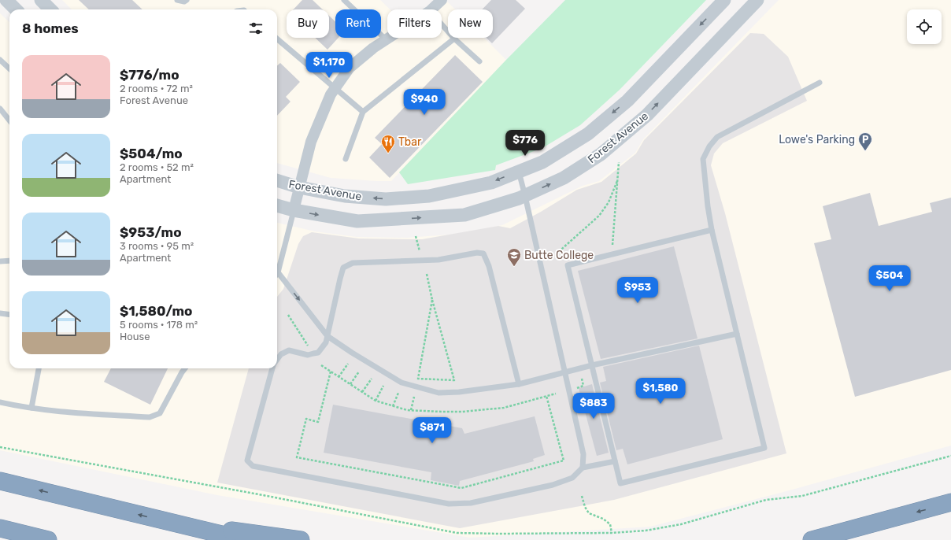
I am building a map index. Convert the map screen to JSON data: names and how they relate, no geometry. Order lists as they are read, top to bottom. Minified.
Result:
{"streets":{"street":["Forest Avenue"]},"places":{"parking":["Lowe's Parking"],"restaurant":["Tbar"],"school or university":["Butte College"]},"page":{"chip":["Buy","Rent","Filters","New"],"heading":"8 homes","list":[{"name":"$776/mo","note":"2 rooms · 72 m² · Forest Avenue"},{"name":"$504/mo","note":"2 rooms · 52 m² · Apartment"},{"name":"$953/mo","note":"3 rooms · 95 m² · Apartment"},{"name":"$1,580/mo","note":"5 rooms · 178 m² · House"}],"price":["$1,170","$940","$776","$504","$953","$1,580","$883","$871"]}}
